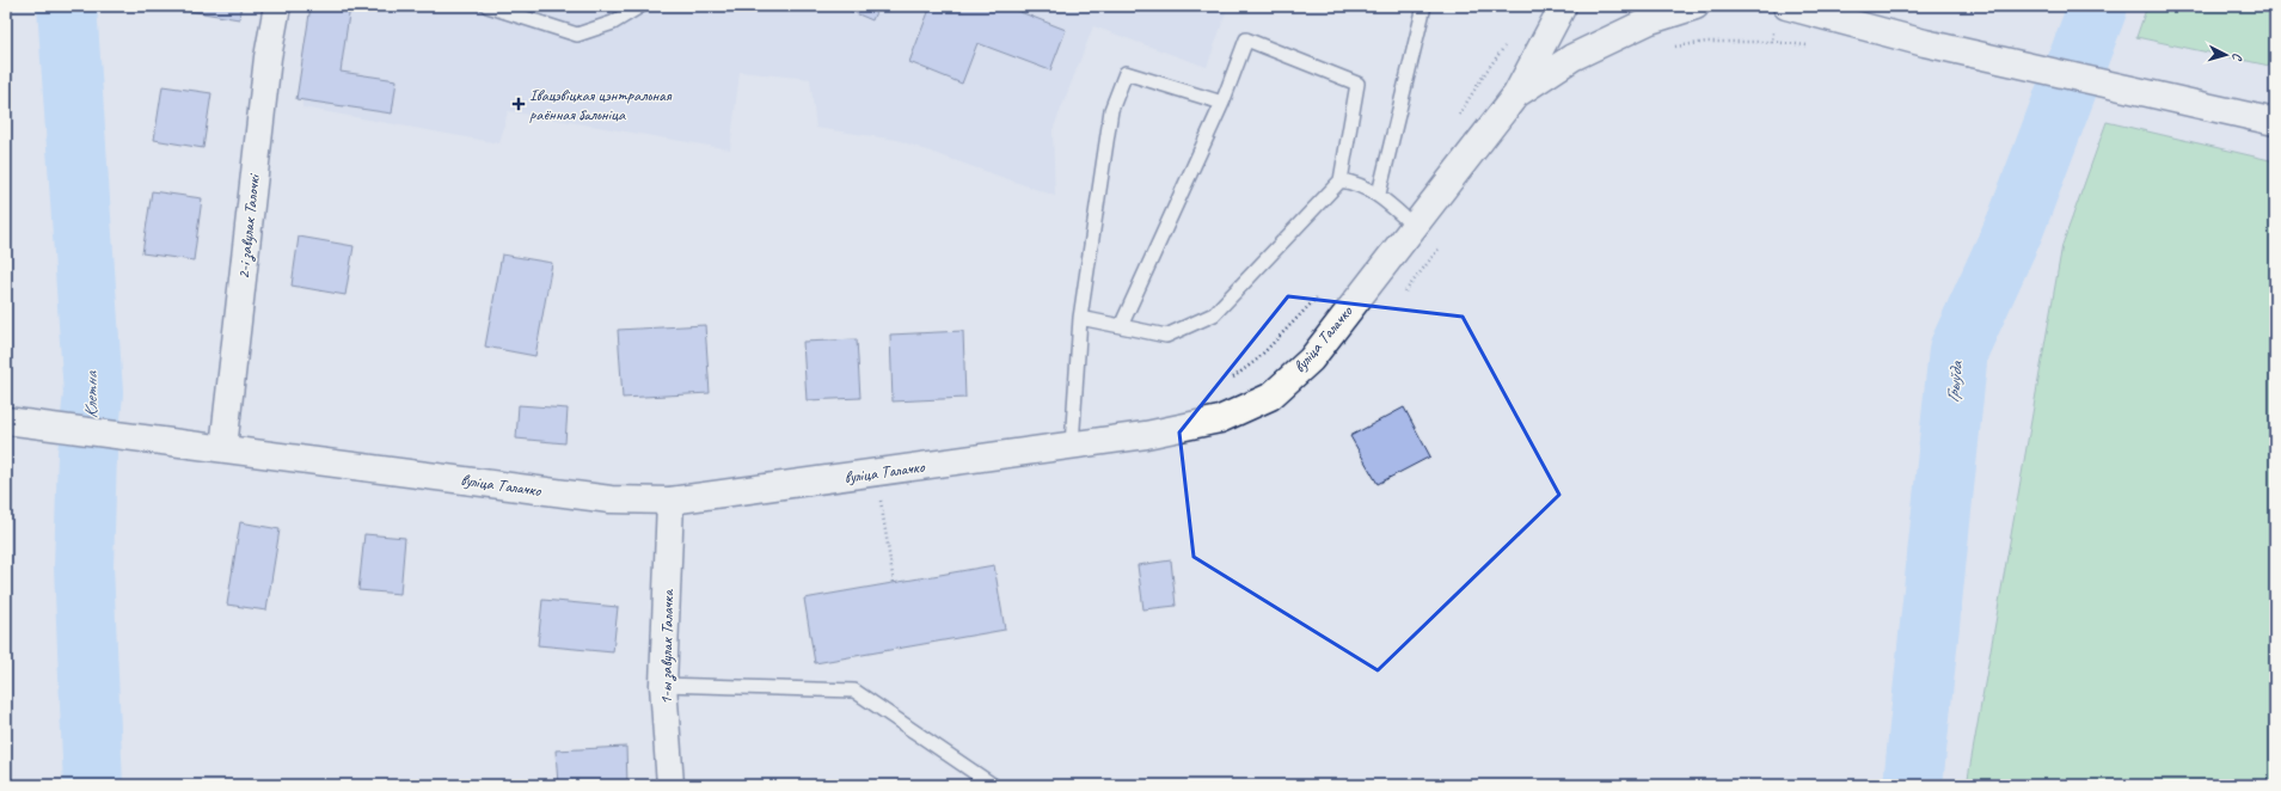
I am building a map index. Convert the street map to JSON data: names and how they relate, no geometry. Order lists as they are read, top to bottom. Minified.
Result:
{"streets":{"street":["2-і завулак Талочкі","вуліца Талачко","1-ы завулак Талачка"]},"crossings":[["2-і завулак Талочкі","вуліца Талачко"],["вуліца Талачко","1-ы завулак Талачка"]],"water":["Грыўда","Клетна"],"places":{"health":["Івацэвіцкая цэнтральная раённая бальніца"]},"north":"right"}
